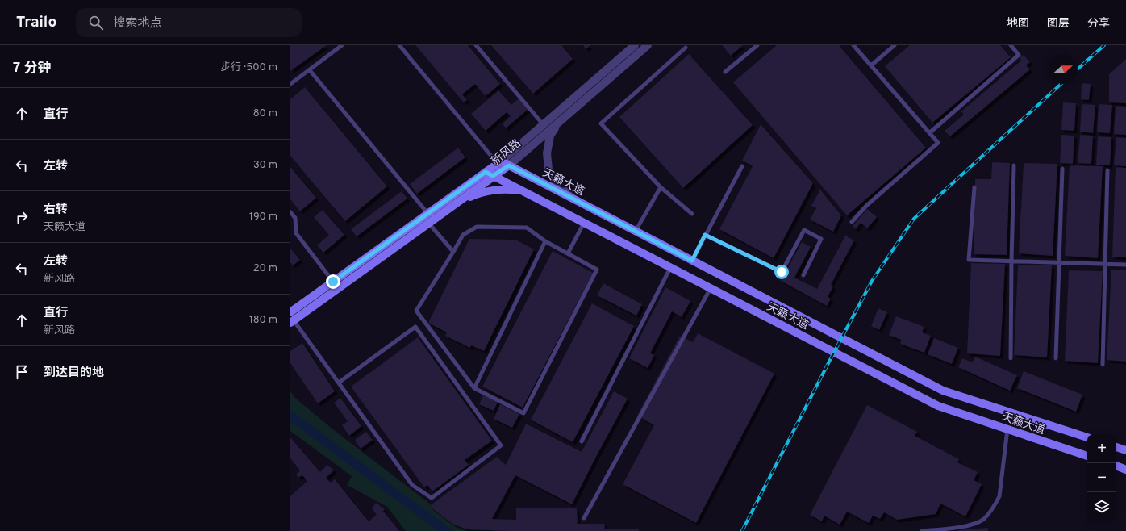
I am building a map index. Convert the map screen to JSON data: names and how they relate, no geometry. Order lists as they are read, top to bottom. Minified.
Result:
{"streets":{"main road":["新风路","天籁大道"]},"crossings":[["新风路","天籁大道"]],"north":"right","page":{"header":"Trailo","search":"搜索地点","nav":["地图","图层","分享"],"heading":["7 分钟","步行 · 500 m"],"list":[["直行","80 m"],["左转","30 m"],["右转","天籁大道","190 m"],["左转","新风路","20 m"],["直行","新风路","180 m"],"到达目的地"],"map_buttons":["+","−"]}}
